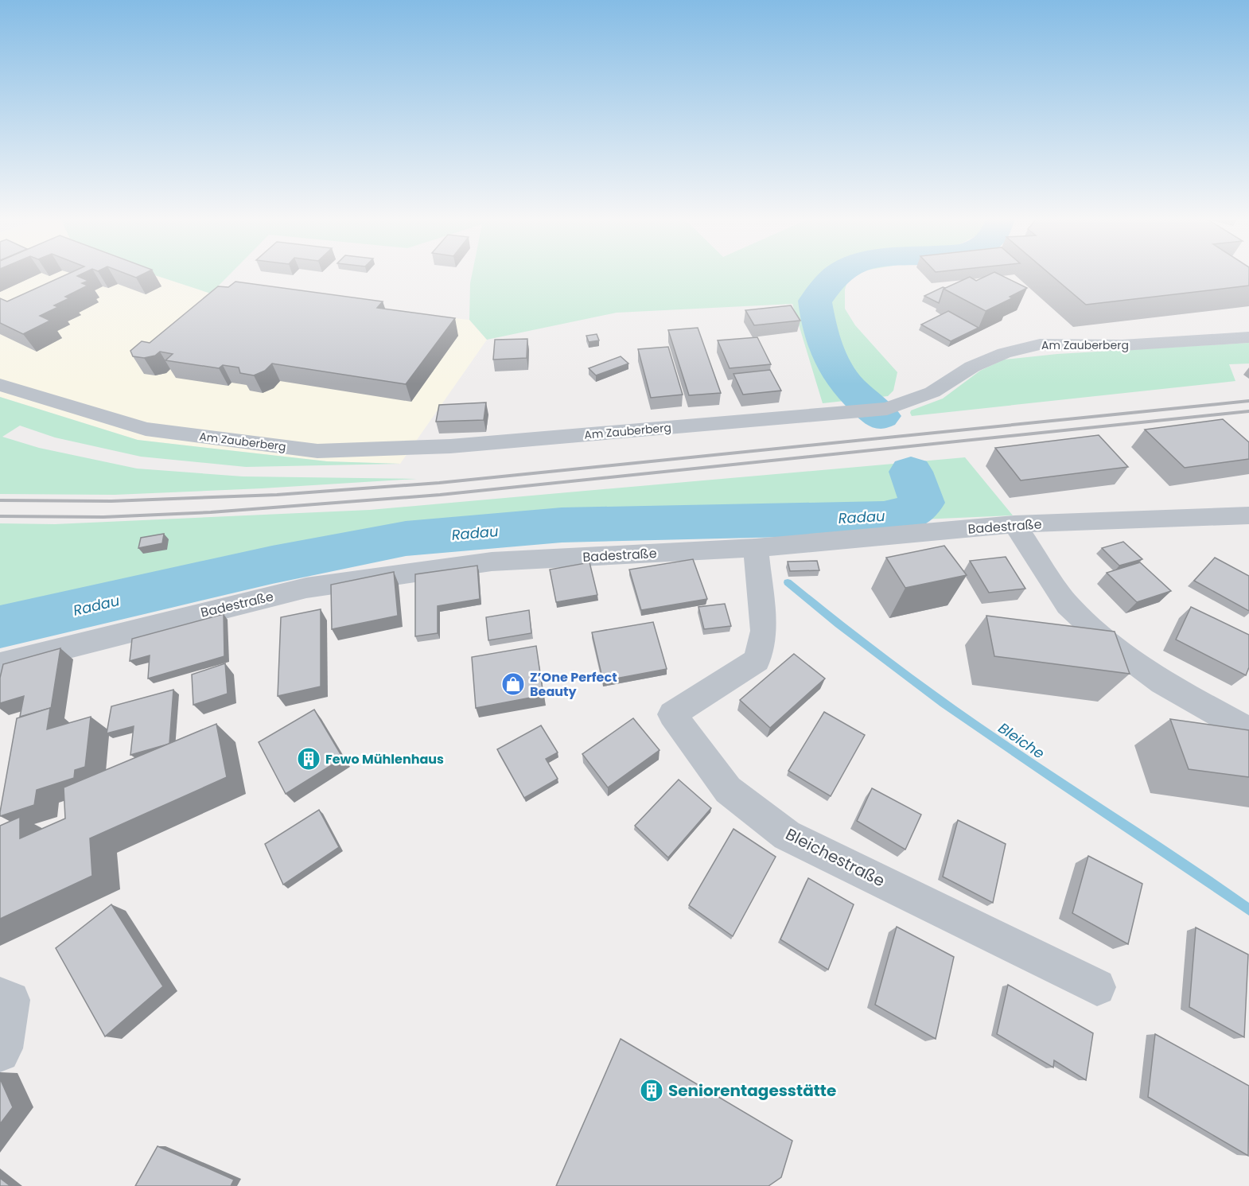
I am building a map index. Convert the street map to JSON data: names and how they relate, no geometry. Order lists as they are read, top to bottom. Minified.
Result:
{"streets":{"street":["Am Zauberberg","Badestraße","Bleichestraße"]},"crossings":[["Badestraße","Bleichestraße"]],"water":["Radau","Bleiche"],"places":{"shop":["Z’One Perfect Beauty"],"building":["Fewo Mühlenhaus","Seniorentagesstätte"]}}
